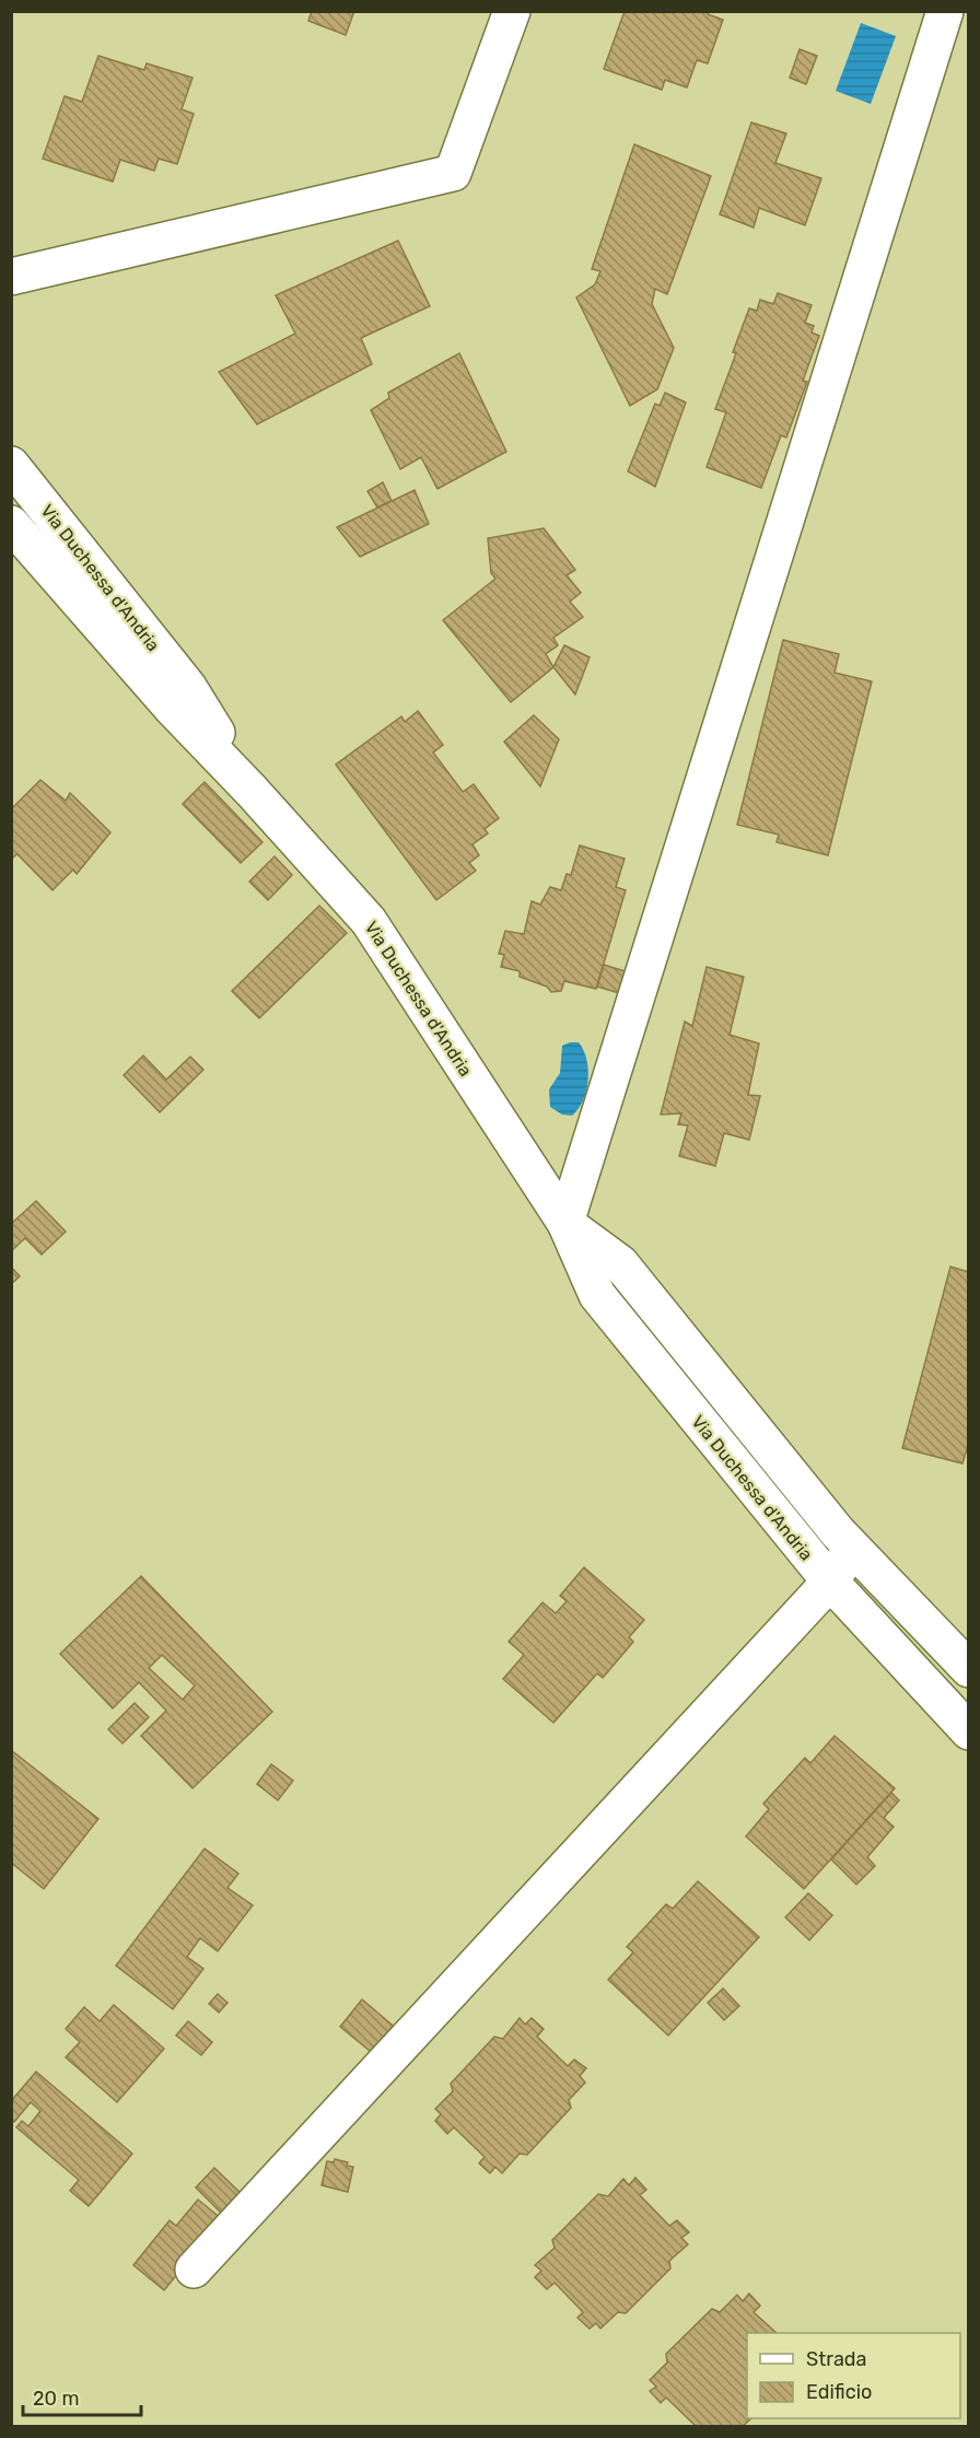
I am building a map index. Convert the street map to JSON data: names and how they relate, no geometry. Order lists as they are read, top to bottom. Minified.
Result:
{"streets":{"street":["Via Duchessa d'Andria"]},"legend":["Strada","Edificio"],"scale_bar":"20 m"}
